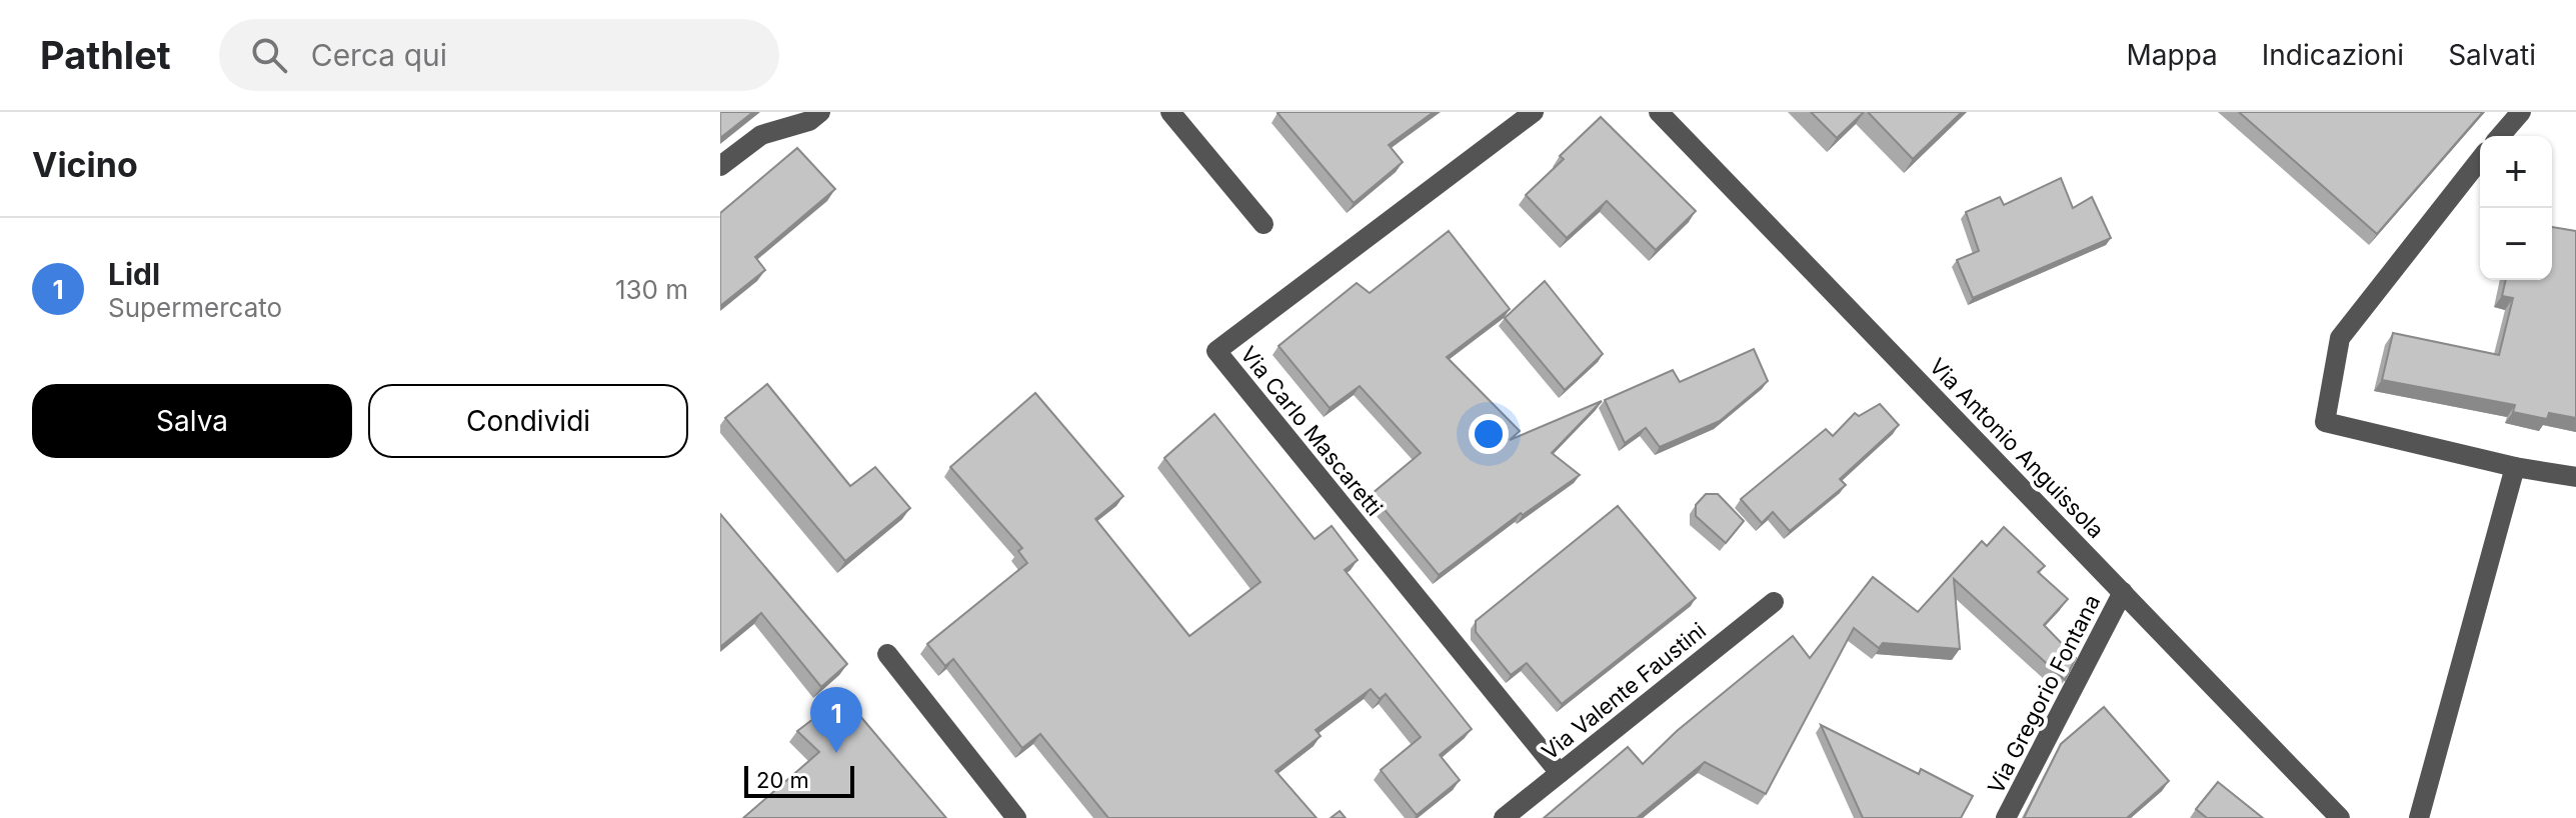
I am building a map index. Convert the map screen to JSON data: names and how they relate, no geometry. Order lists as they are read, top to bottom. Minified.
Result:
{"streets":{"street":["Via Carlo Mascaretti","Via Antonio Anguissola","Via Valente Faustini","Via Gregorio Fontana"]},"crossings":[["Via Carlo Mascaretti","Via Valente Faustini"],["Via Antonio Anguissola","Via Gregorio Fontana"]],"scale_bar":"20 m","page":{"header":"Pathlet","search":"Cerca qui","nav":["Mappa","Indicazioni","Salvati"],"heading":"Vicino","map_buttons":["+","−"],"list":[{"mark":"1","name":"Lidl","note":"Supermercato","value":"130 m"}],"buttons":["Salva","Condividi"],"pins":"1","scale":"20 m"}}
